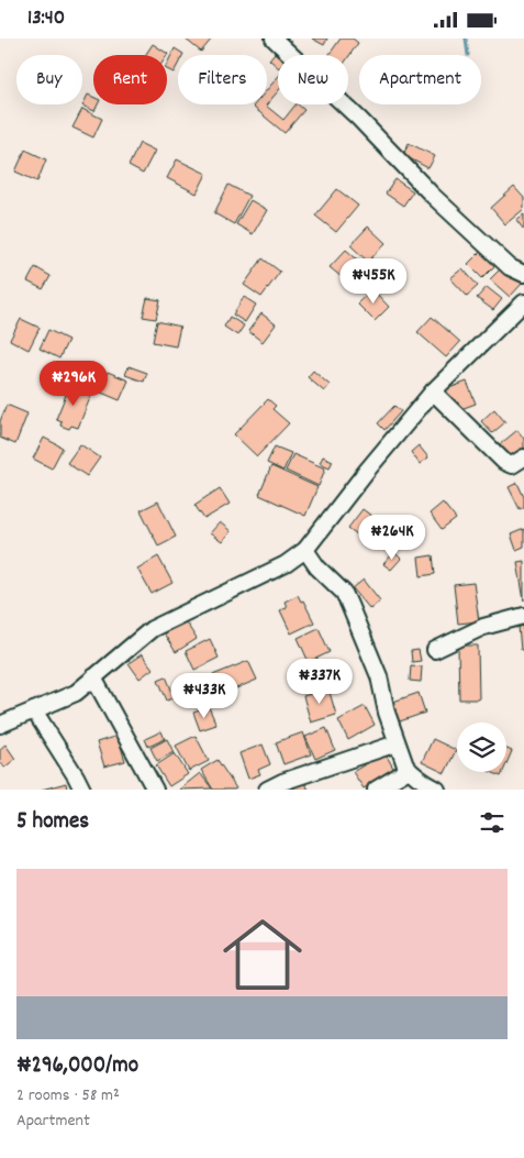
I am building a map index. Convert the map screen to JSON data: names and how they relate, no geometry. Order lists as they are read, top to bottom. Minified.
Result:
{"page":{"status":"13:40","chip":["Buy","Rent","Filters","New","Apartment"],"price":["₦455K","₦296K","₦264K","₦337K","₦433K"],"heading":"5 homes","list":[{"name":"₦296,000/mo","note":"2 rooms · 58 m² · Apartment"}]}}
